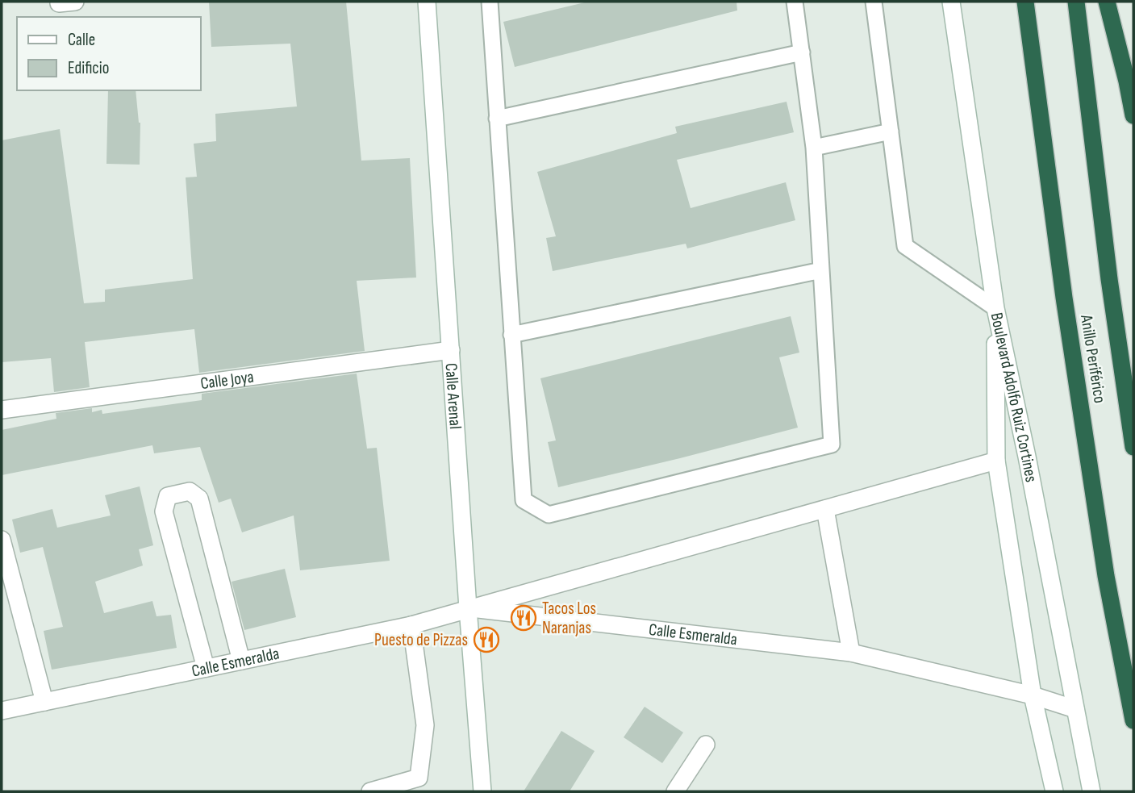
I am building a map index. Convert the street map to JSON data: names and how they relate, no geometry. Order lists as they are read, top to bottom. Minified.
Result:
{"streets":{"highway":["Anillo Periférico"],"street":["Calle Joya","Calle Arenal","Boulevard Adolfo Ruiz Cortines","Calle Esmeralda"]},"crossings":[["Calle Joya","Calle Arenal"],["Calle Arenal","Calle Esmeralda"],["Boulevard Adolfo Ruiz Cortines","Calle Esmeralda"]],"places":{"restaurant":["Tacos Los Naranjas","Puesto de Pizzas"]},"legend":["Calle","Edificio"]}
